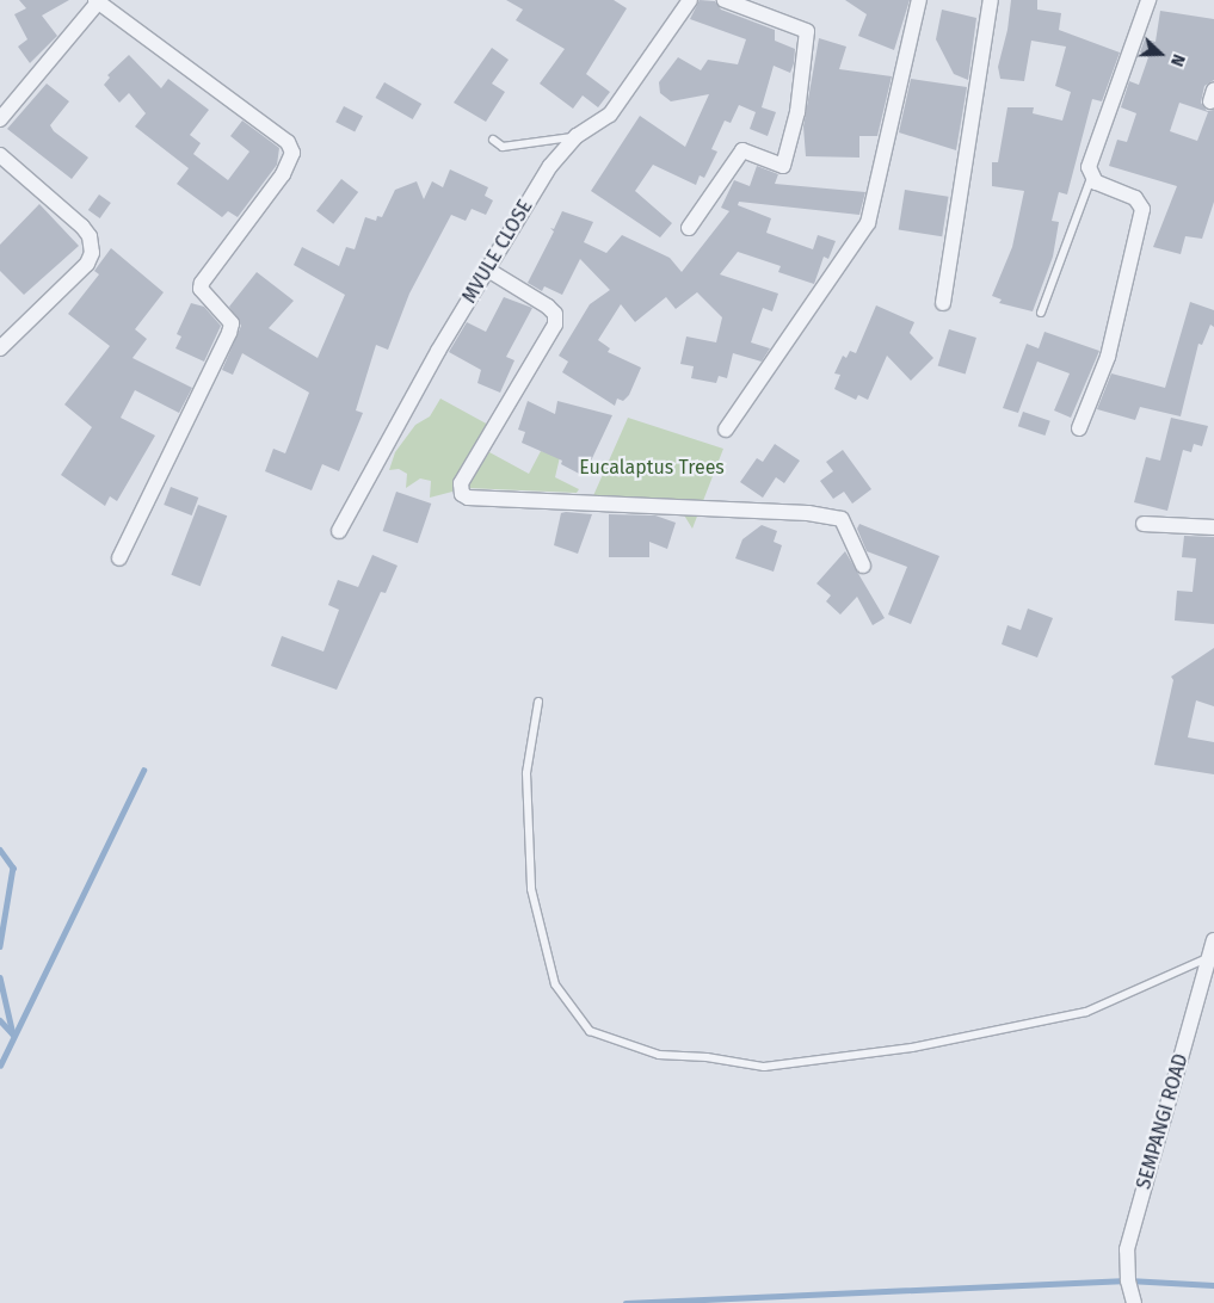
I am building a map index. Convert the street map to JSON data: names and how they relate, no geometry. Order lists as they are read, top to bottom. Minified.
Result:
{"streets":{"street":["MVULE CLOSE","SEMPANGI ROAD"]},"parks":["Eucalaptus Trees"],"north":"right"}
